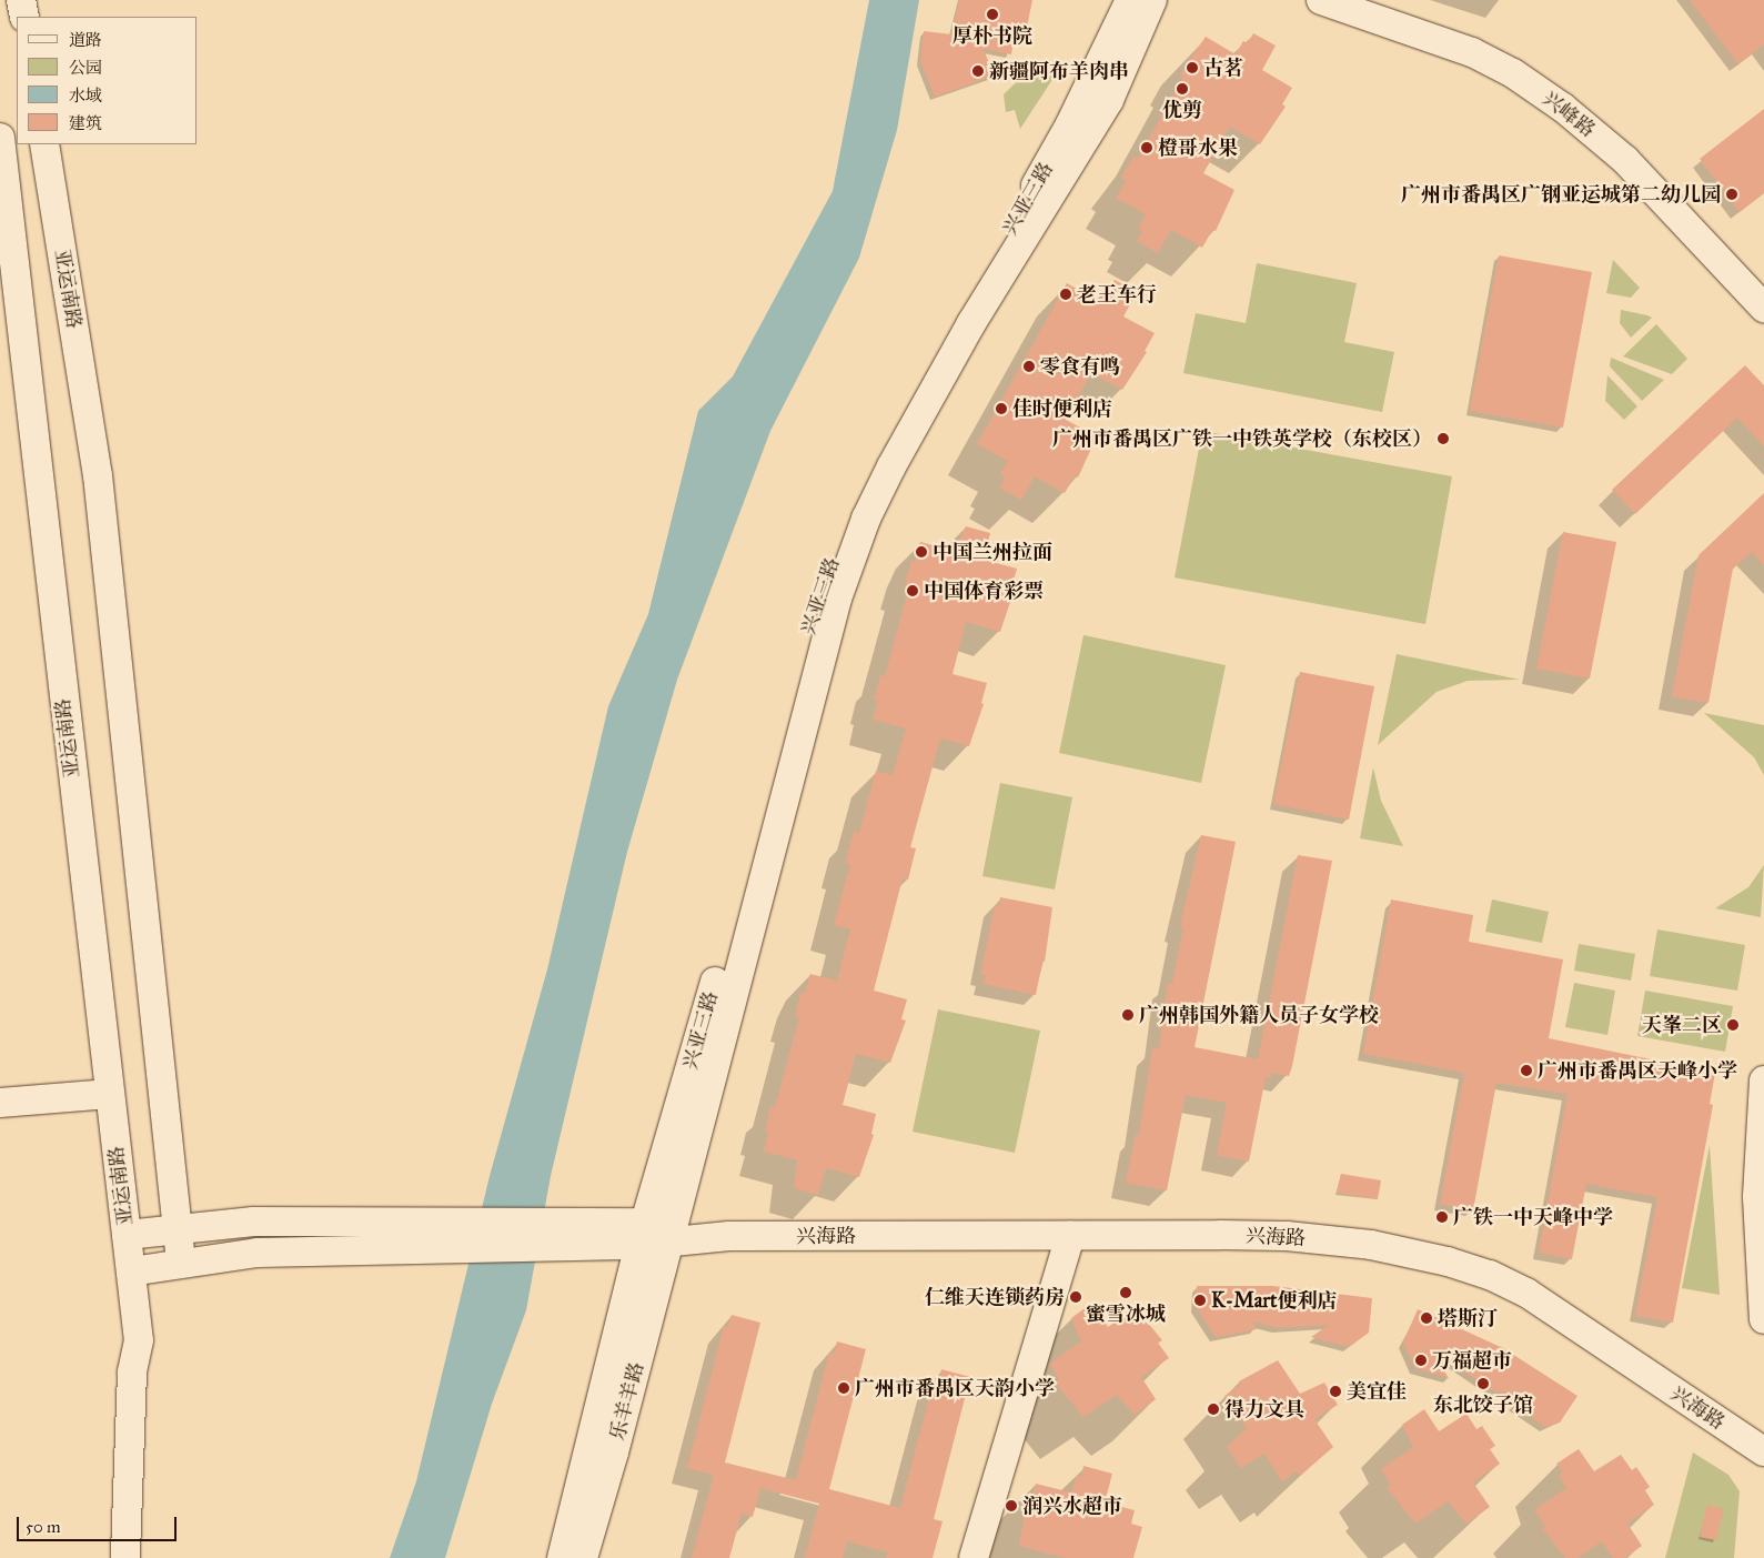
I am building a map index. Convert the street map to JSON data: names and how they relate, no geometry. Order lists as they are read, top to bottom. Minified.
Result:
{"streets":{"street":["兴峰路","兴亚三路","亚运南路","兴海路","乐羊羊路"]},"crossings":[["兴亚三路","兴海路"],["兴亚三路","乐羊羊路"],["兴海路","乐羊羊路"]],"places":["厚朴书院","古茗","新疆阿布羊肉串","优剪","橙哥水果","广州市番禺区广钢亚运城第二幼儿园","老王车行","零食有鸣","佳时便利店","广州市番禺区广铁一中铁英学校（东校区）","中国兰州拉面","中国体育彩票","广州韩国外籍人员子女学校","天峯二区","广州市番禺区天峰小学","广铁一中天峰中学","蜜雪冰城","仁维天连锁药房","K-Mart便利店","塔斯汀","万福超市","东北饺子馆","广州市番禺区天韵小学","美宜佳","得力文具","润兴水超市"],"legend":["道路","公园","水域","建筑"],"scale_bar":"50 m"}
